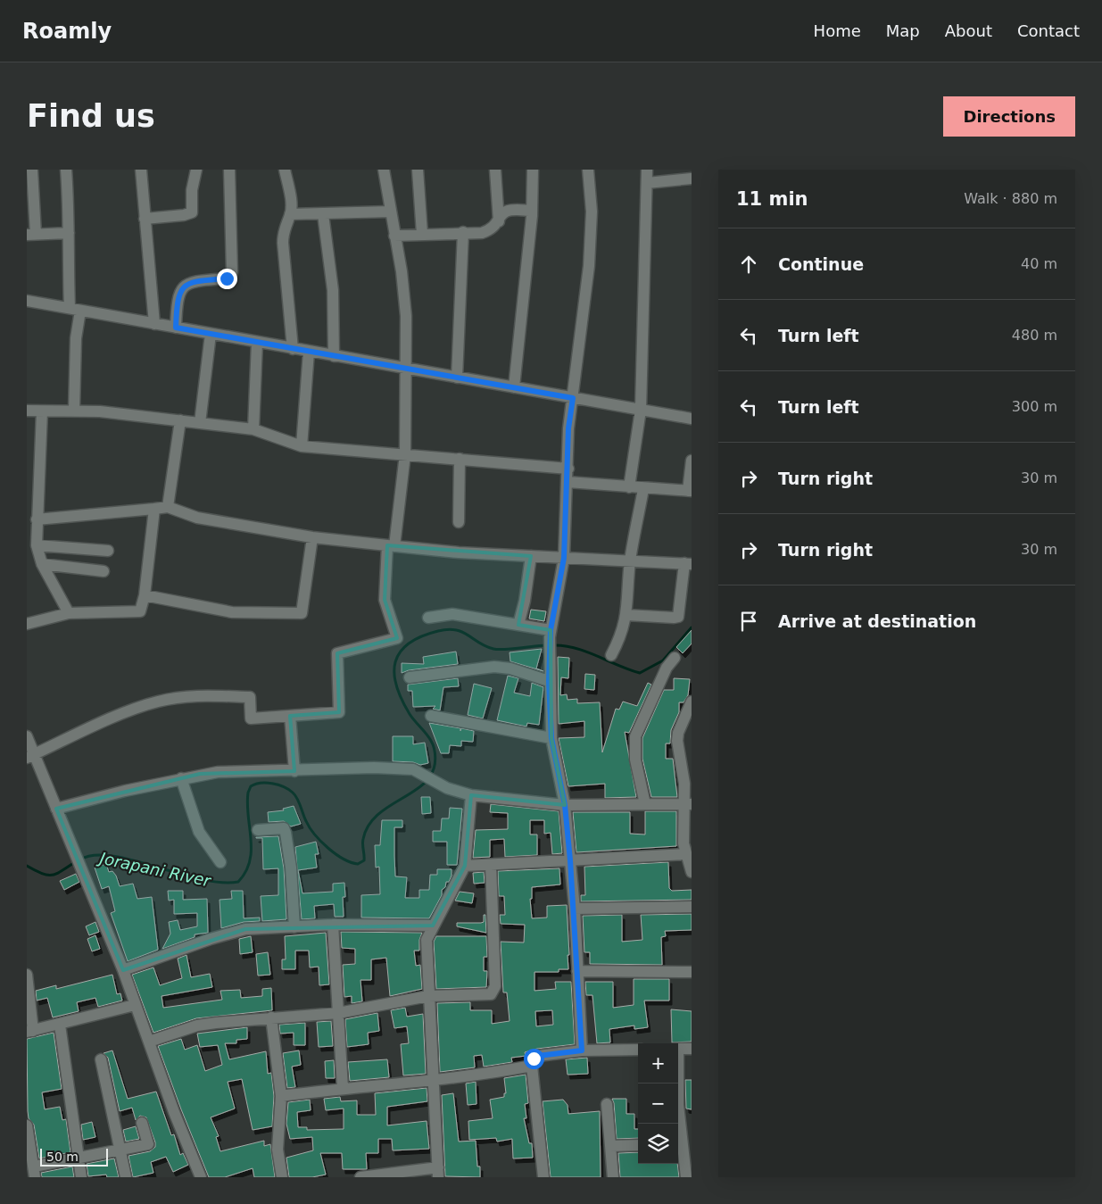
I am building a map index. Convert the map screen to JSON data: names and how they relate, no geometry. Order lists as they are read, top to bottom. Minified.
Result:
{"water":["Jorapani River"],"scale_bar":"50 m","page":{"header":"Roamly","nav":["Home","Map","About","Contact"],"buttons":"Directions","title":"Find us","heading":["11 min","Walk · 880 m"],"list":[["Continue","40 m"],["Turn left","480 m"],["Turn left","300 m"],["Turn right","30 m"],["Turn right","30 m"],"Arrive at destination"],"map_buttons":["+","−"],"scale":"50 m"}}
